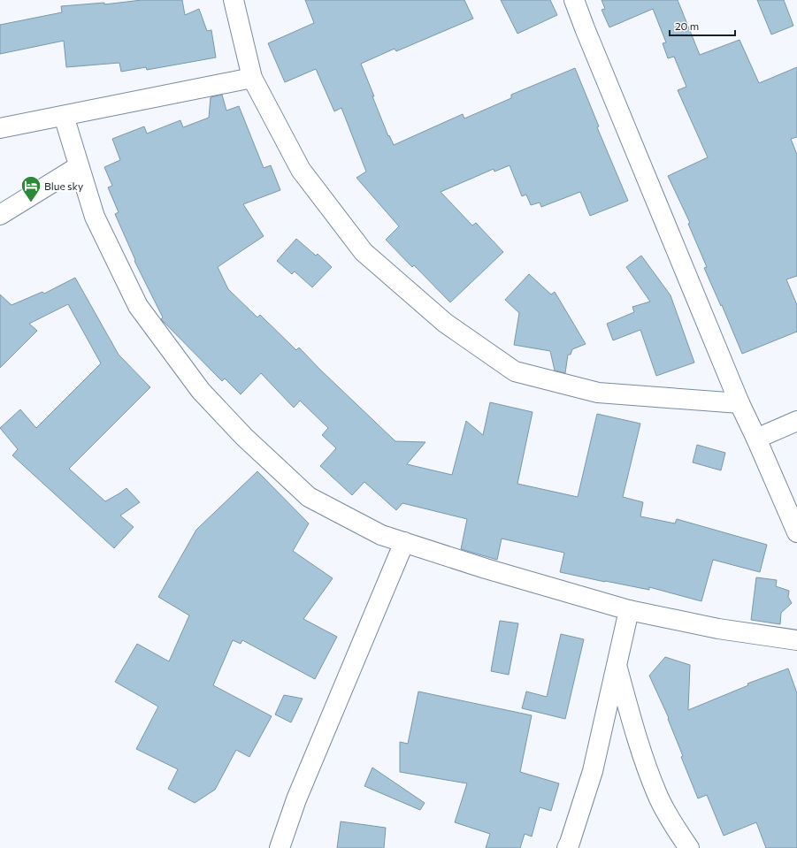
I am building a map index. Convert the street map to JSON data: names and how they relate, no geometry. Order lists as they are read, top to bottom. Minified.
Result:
{"places":{"hotel":["Blue sky"]},"scale_bar":"20 m"}
